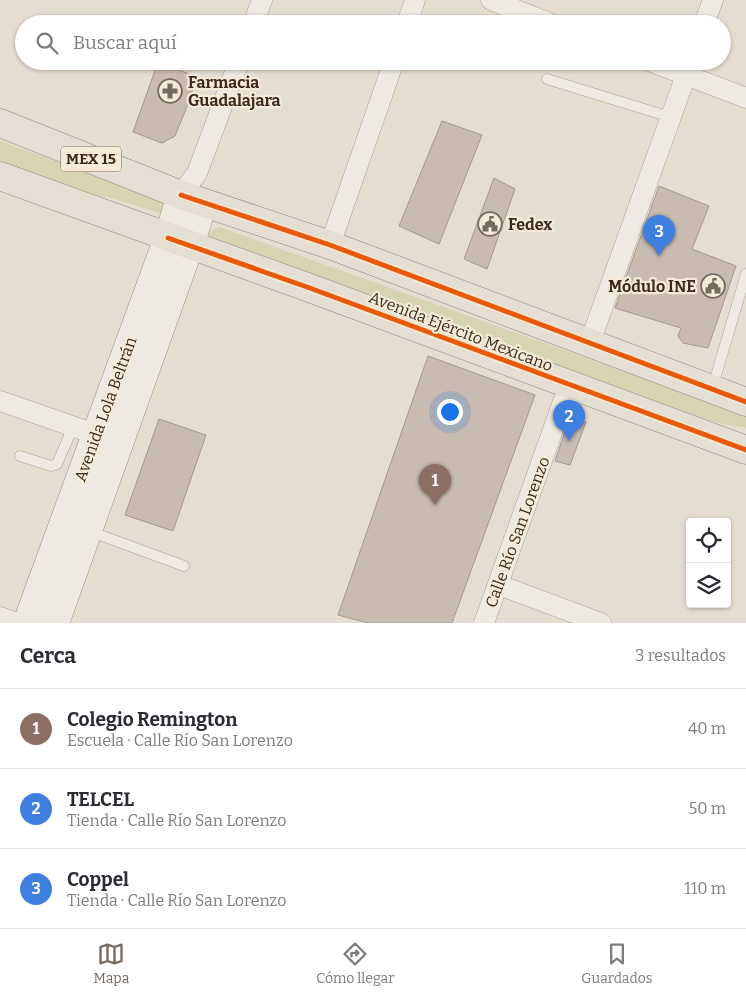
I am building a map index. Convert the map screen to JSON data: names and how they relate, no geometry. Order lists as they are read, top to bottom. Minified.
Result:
{"streets":{"main road":["MEX 15","Avenida Ejército Mexicano"],"street":["Avenida Lola Beltrán","Calle Río San Lorenzo"]},"crossings":[["Avenida Ejército Mexicano","Avenida Lola Beltrán"],["Avenida Ejército Mexicano","Calle Río San Lorenzo"]],"places":{"pharmacy":["Farmacia Guadalajara"],"public building":["Fedex","Módulo INE"]},"page":{"search":"Buscar aquí","pins":["3","2","1"],"heading":["Cerca","3 resultados"],"list":[{"mark":"1","name":"Colegio Remington","note":"Escuela · Calle Río San Lorenzo","value":"40 m"},{"mark":"2","name":"TELCEL","note":"Tienda · Calle Río San Lorenzo","value":"50 m"},{"mark":"3","name":"Coppel","note":"Tienda · Calle Río San Lorenzo","value":"110 m"}],"nav":["Mapa","Cómo llegar","Guardados"]}}
